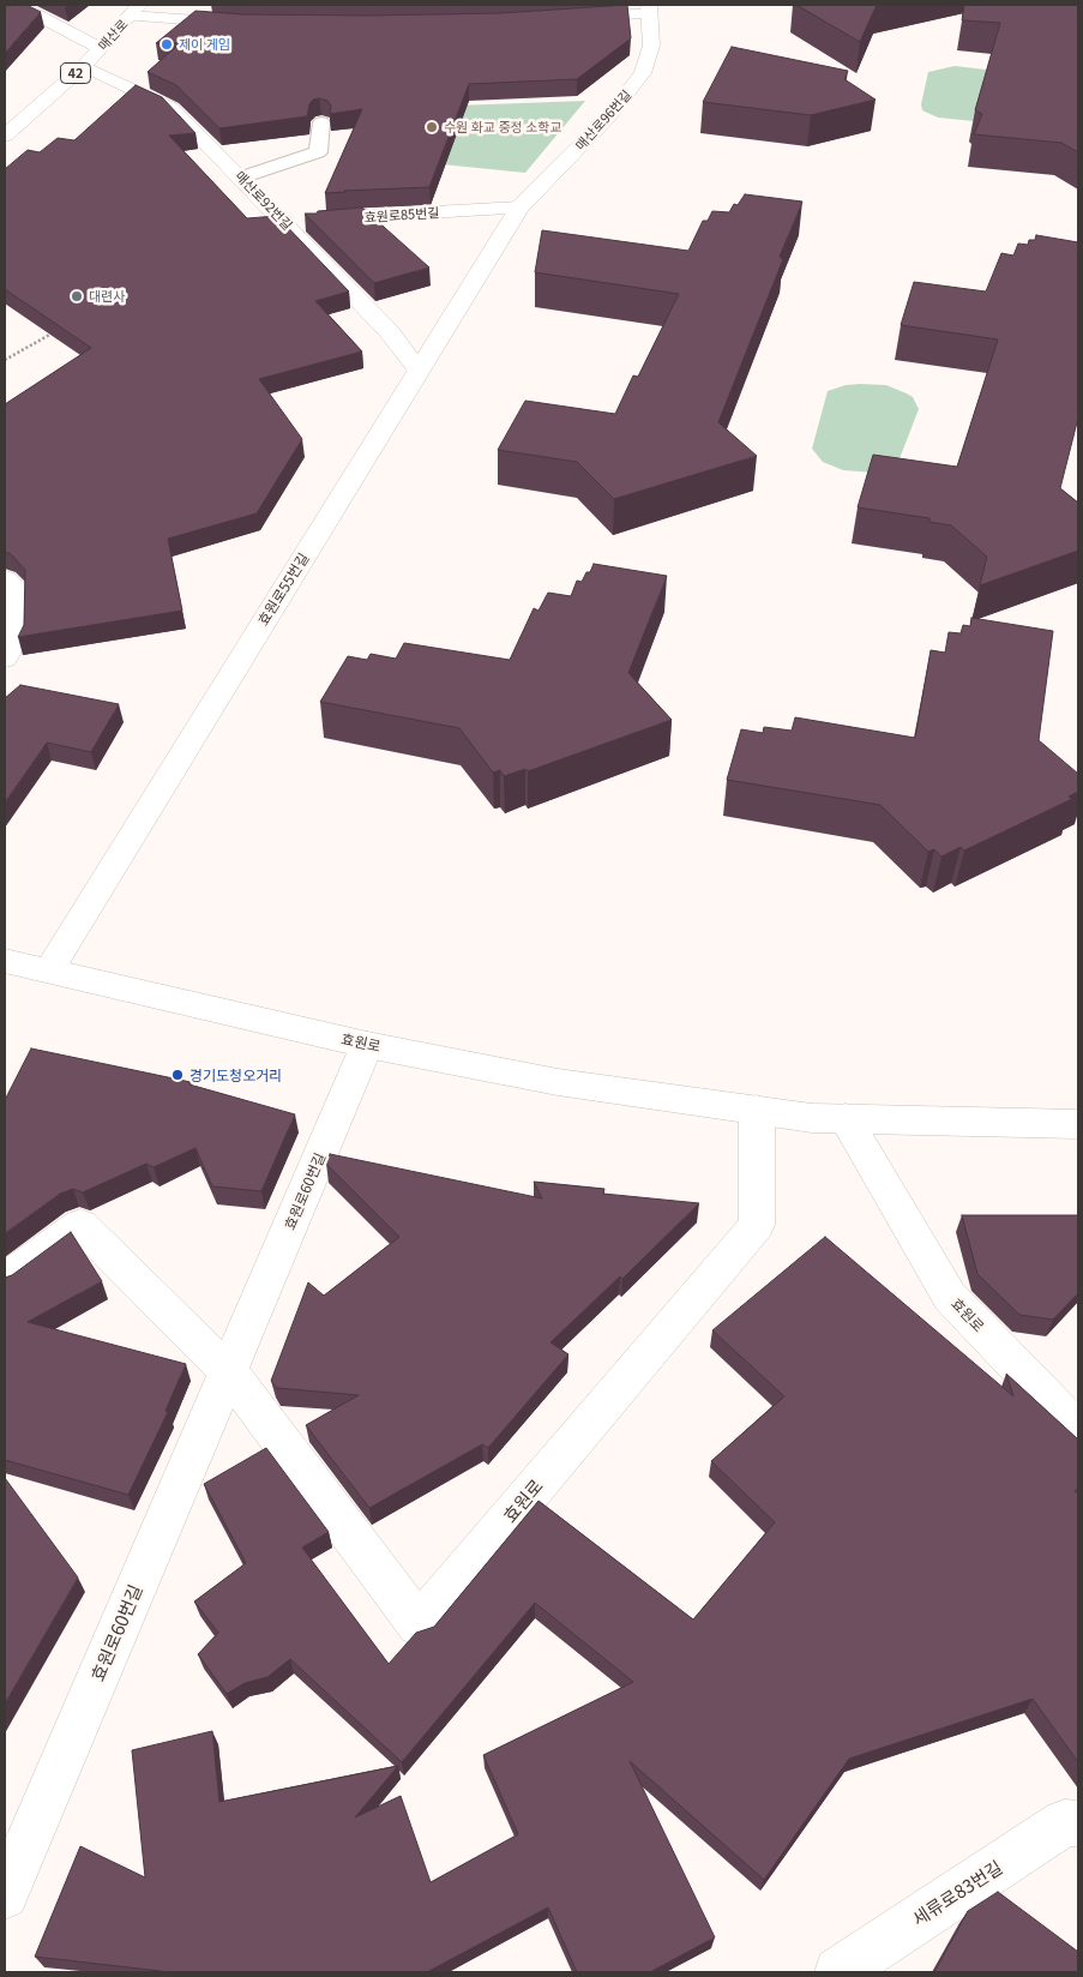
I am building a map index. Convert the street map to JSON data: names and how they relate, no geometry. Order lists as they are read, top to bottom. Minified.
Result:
{"streets":{"street":["매산로","42","매산로96번길","매산로92번길","효원로85번길","효원로55번길","효원로","효원로60번길","세류로83번길"]},"crossings":[["매산로","매산로92번길"],["매산로96번길","효원로85번길"],["매산로96번길","효원로55번길"],["매산로92번길","효원로85번길"],["매산로92번길","효원로55번길"],["효원로85번길","효원로55번길"],["효원로55번길","효원로"],["효원로","효원로60번길"]],"places":["제이 게임","수원 화교 중정 소학교","대련사","경기도청오거리"]}
